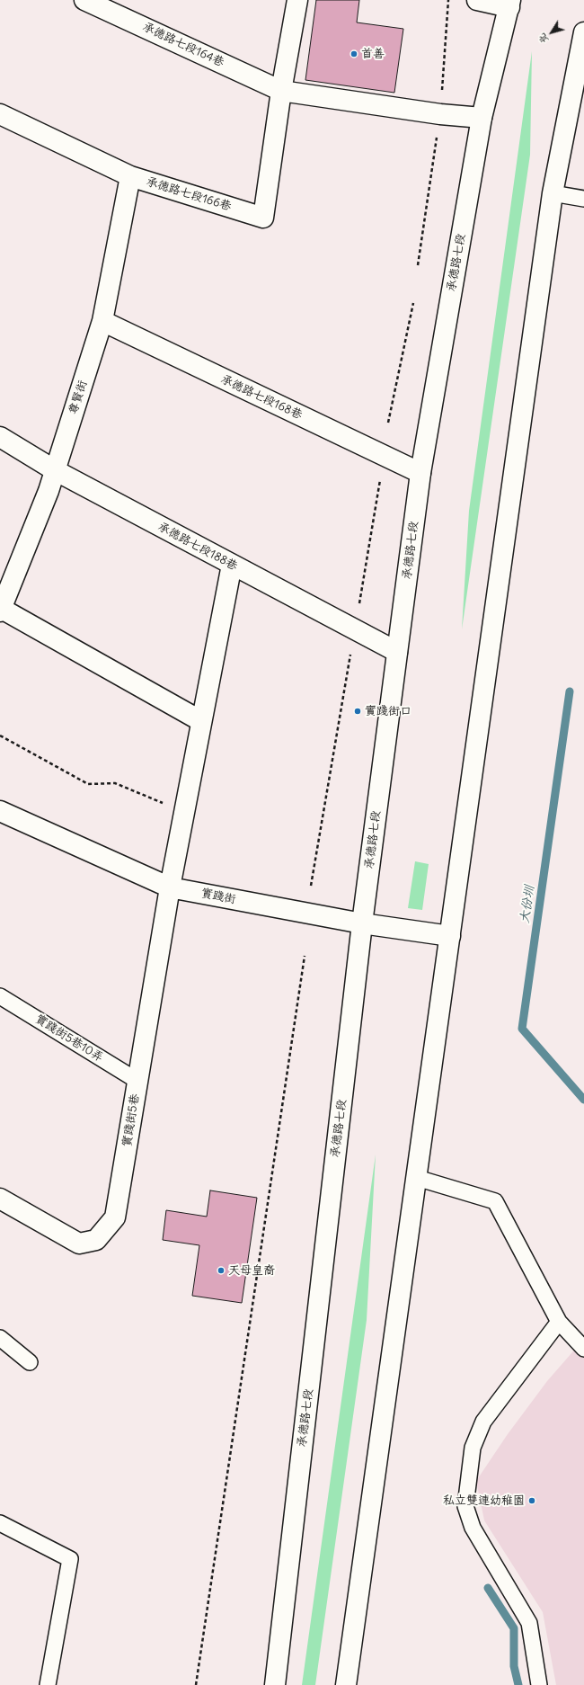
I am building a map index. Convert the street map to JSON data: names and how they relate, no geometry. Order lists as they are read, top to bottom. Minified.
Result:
{"streets":{"street":["承德路七段164巷","承德路七段166巷","承德路七段","尊賢街","承德路七段168巷","承德路七段188巷","實踐街","實踐街5巷"],"lane":["實踐街5巷10弄"]},"crossings":[["承德路七段164巷","承德路七段166巷"],["承德路七段164巷","承德路七段"],["承德路七段166巷","尊賢街"],["承德路七段","承德路七段168巷"],["承德路七段","承德路七段188巷"],["承德路七段","實踐街"],["尊賢街","承德路七段168巷"],["尊賢街","承德路七段188巷"],["承德路七段188巷","實踐街5巷"],["實踐街","實踐街5巷"],["實踐街5巷10弄","實踐街5巷"]],"water":["大份圳"],"places":["首善","實踐街口","天母皇裔","私立雙連幼稚園"],"north":"bottom left"}
